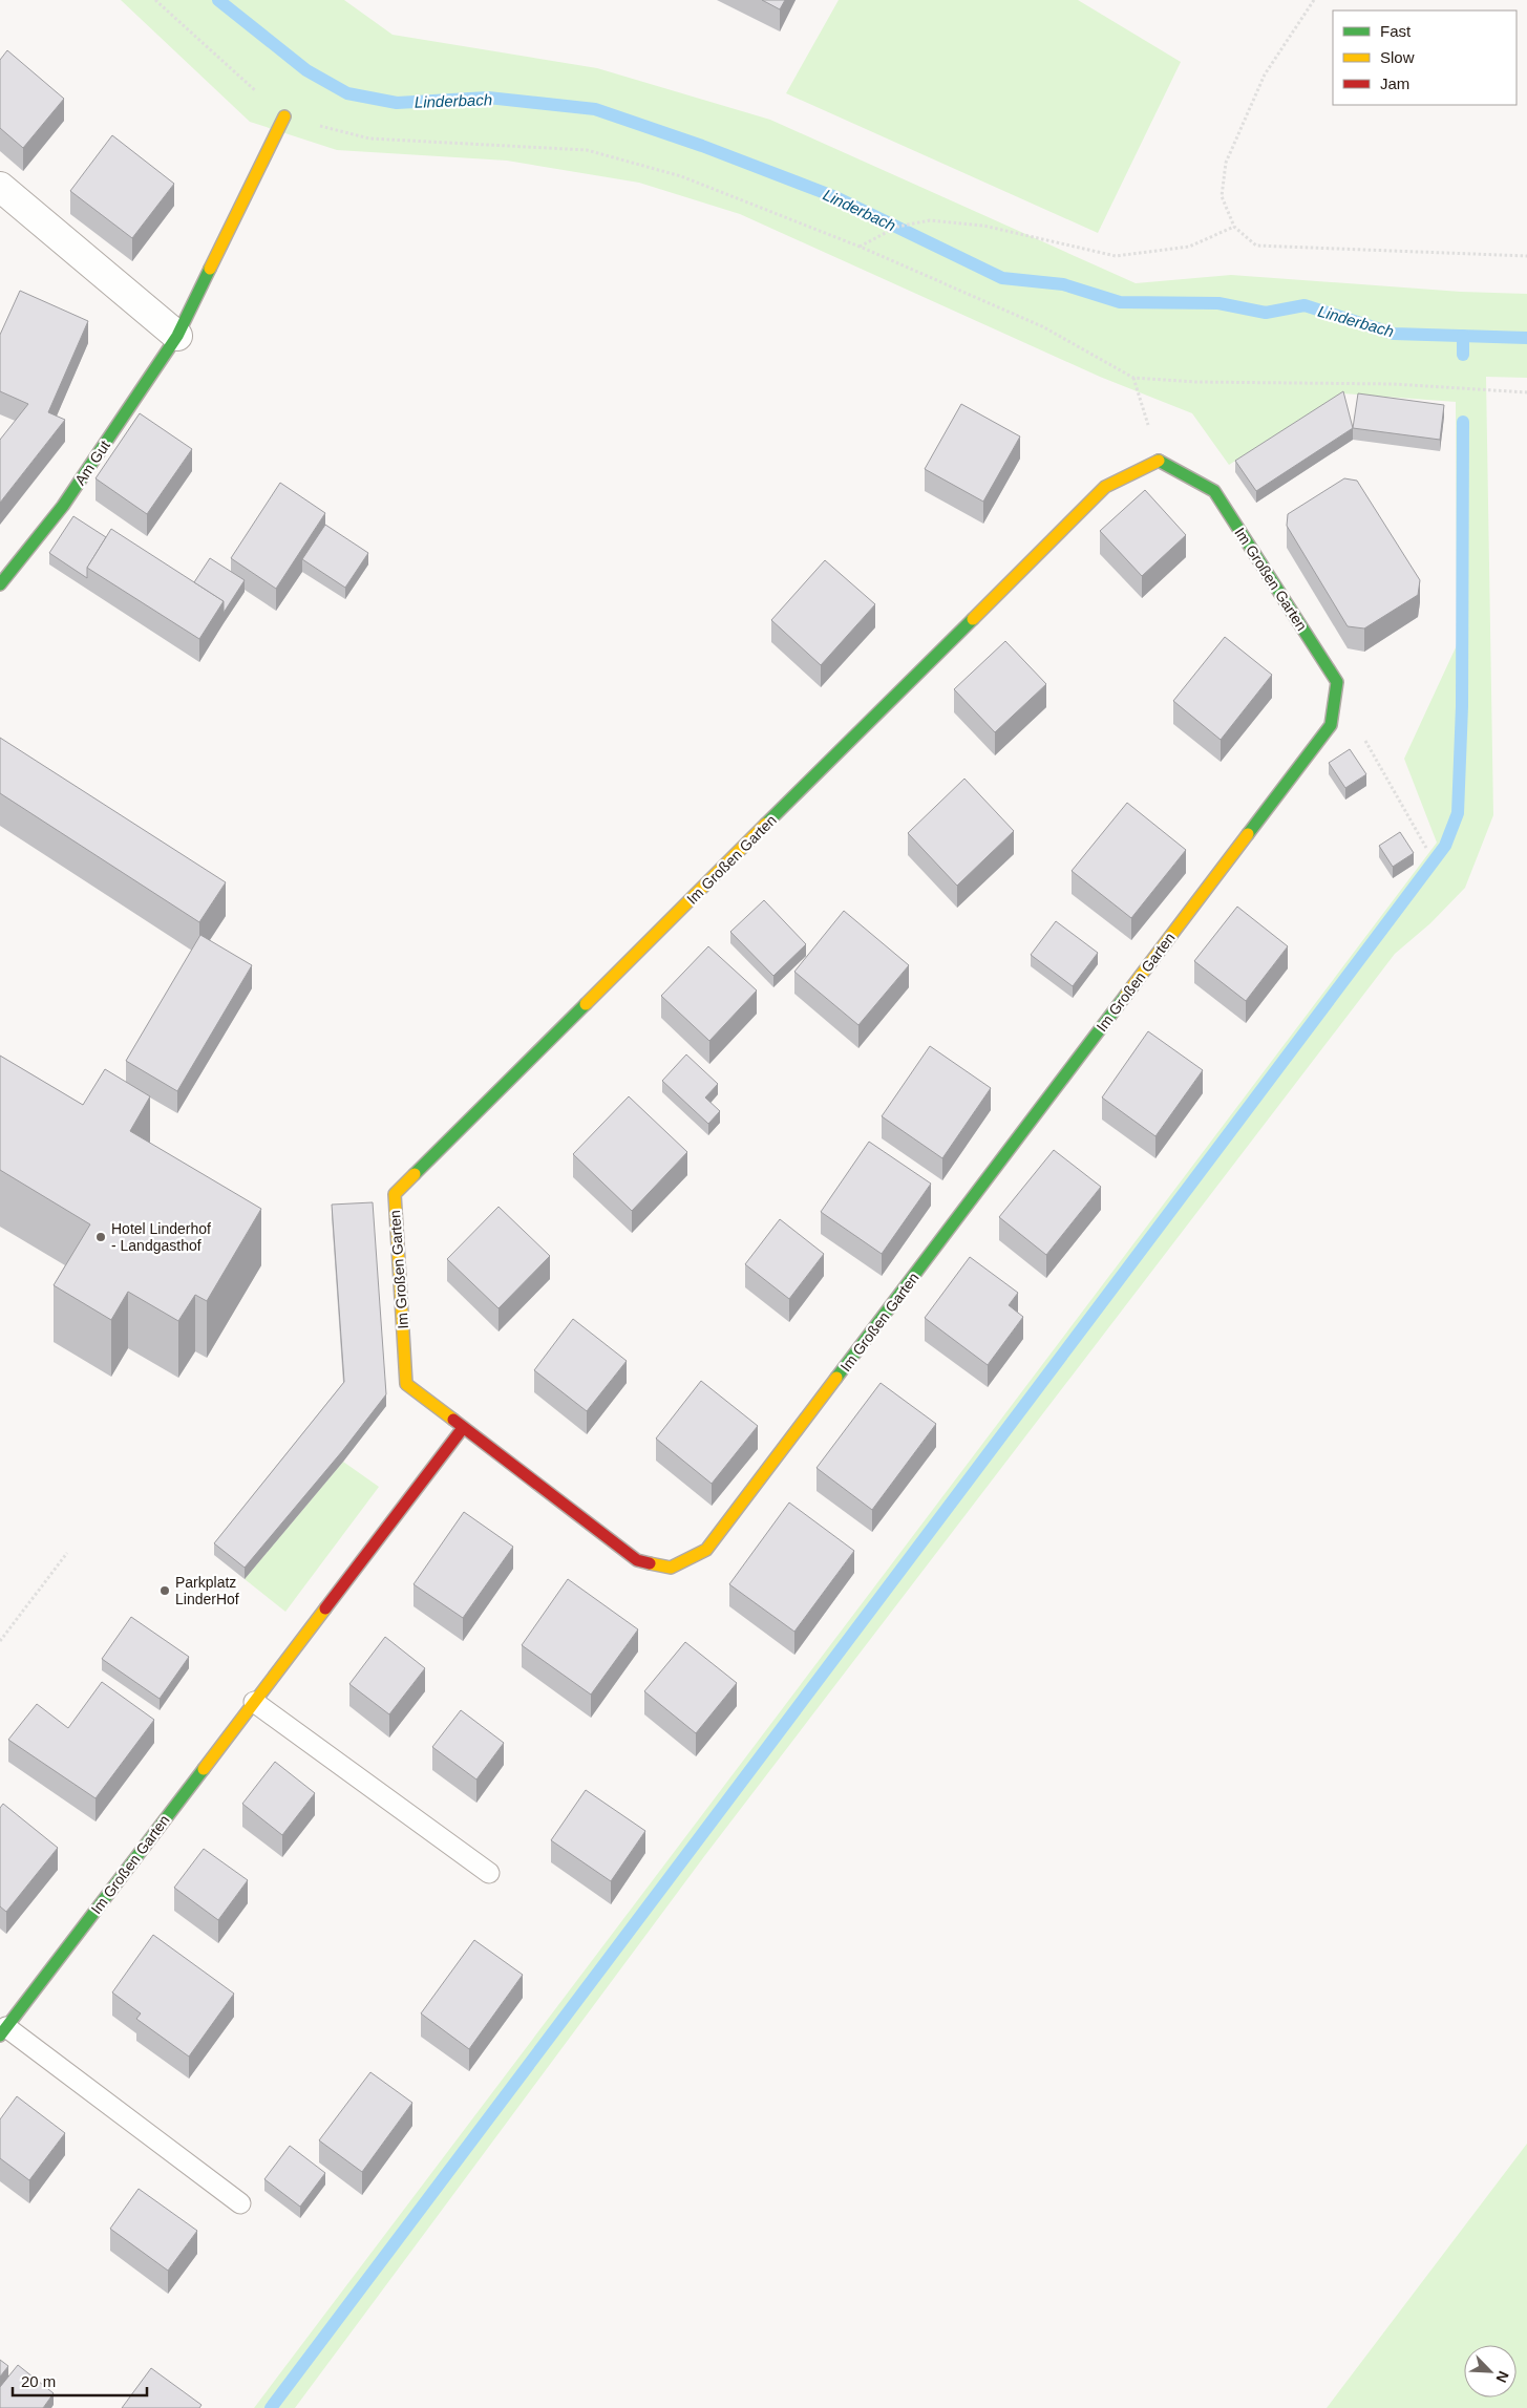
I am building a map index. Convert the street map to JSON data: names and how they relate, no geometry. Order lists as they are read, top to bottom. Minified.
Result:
{"streets":{"street":["Am Gut","Im Großen Garten"]},"water":["Linderbach"],"places":["Hotel Linderhof - Landgasthof","Parkplatz LinderHof"],"legend":["Fast","Slow","Jam"],"scale_bar":"20 m","north":"bottom right"}
